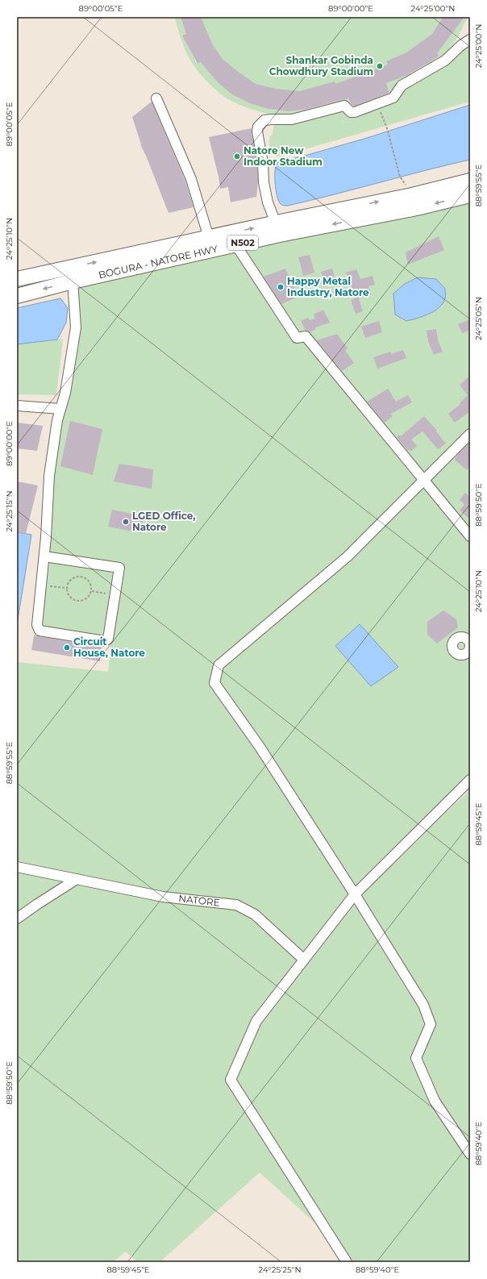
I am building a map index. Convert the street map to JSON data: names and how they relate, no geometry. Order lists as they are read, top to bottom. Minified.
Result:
{"streets":{"highway":["N502","BOGURA - NATORE HWY"],"street":["NATORE"]},"places":["Shankar Gobinda Chowdhury Stadium","Natore New Indoor Stadium","Happy Metal Industry, Natore","LGED Office, Natore","Circuit House, Natore"],"coordinates":["89°00'05\"E","89°00'00\"E","24°25'00\"N","88°59'55\"E","24°25'10\"N","24°25'05\"N","88°59'50\"E","24°25'15\"N","88°59'45\"E","88°59'40\"E","24°25'25\"N"]}
